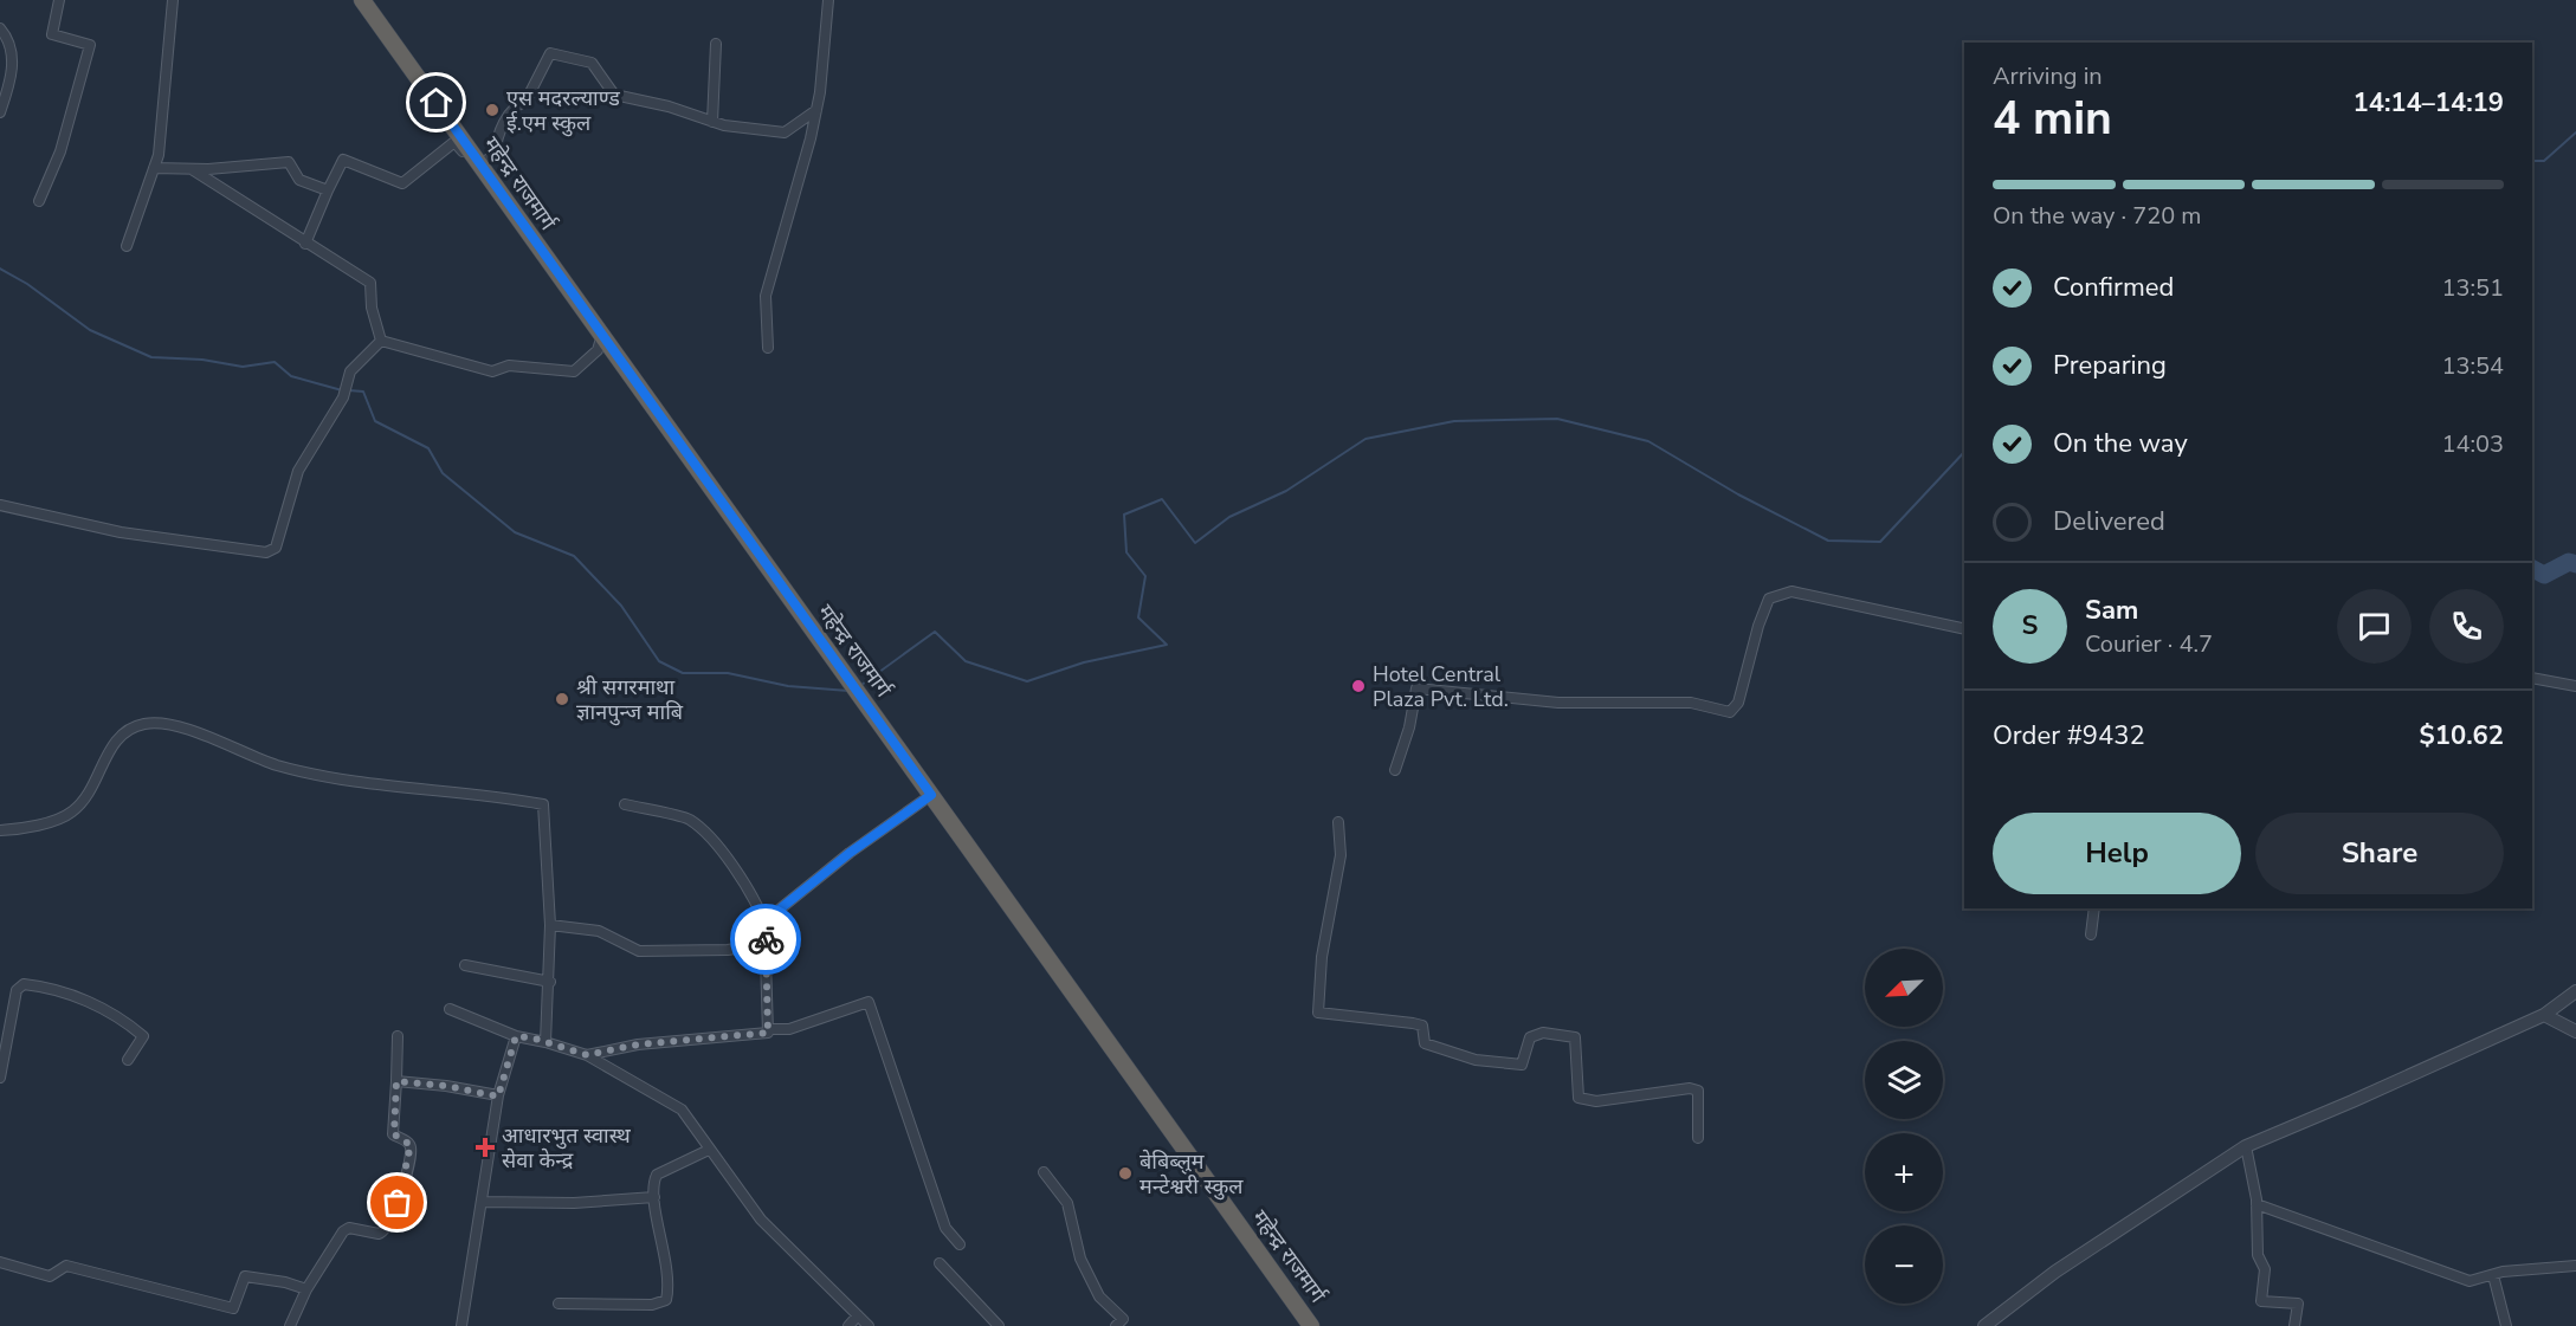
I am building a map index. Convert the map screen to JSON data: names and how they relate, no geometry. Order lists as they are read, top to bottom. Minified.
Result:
{"streets":{"highway":["महेन्द्र राजमार्ग"]},"places":{"other":["एस मदरल्याण्ड ई.एम स्कुल","Hotel Central Plaza Pvt. Ltd.","श्री सगरमाथा ज्ञानपुन्ज माबि","बेबिब्लुम मन्टेश्वरी स्कुल"],"health":["आधारभुत स्वास्थ सेवा केन्द्र"]},"north":"bottom left","page":{"heading":["4 min","Arriving in","14:14–14:19"],"panel":["Sam","Courier · 4.7","Order #9432","$10.62"],"bar":"On the way · 720 m","list":[["Confirmed","13:51"],["Preparing","13:54"],["On the way","14:03"],"Delivered"],"round":"S","buttons":["Help","Share"],"map_buttons":["+","−"]}}
